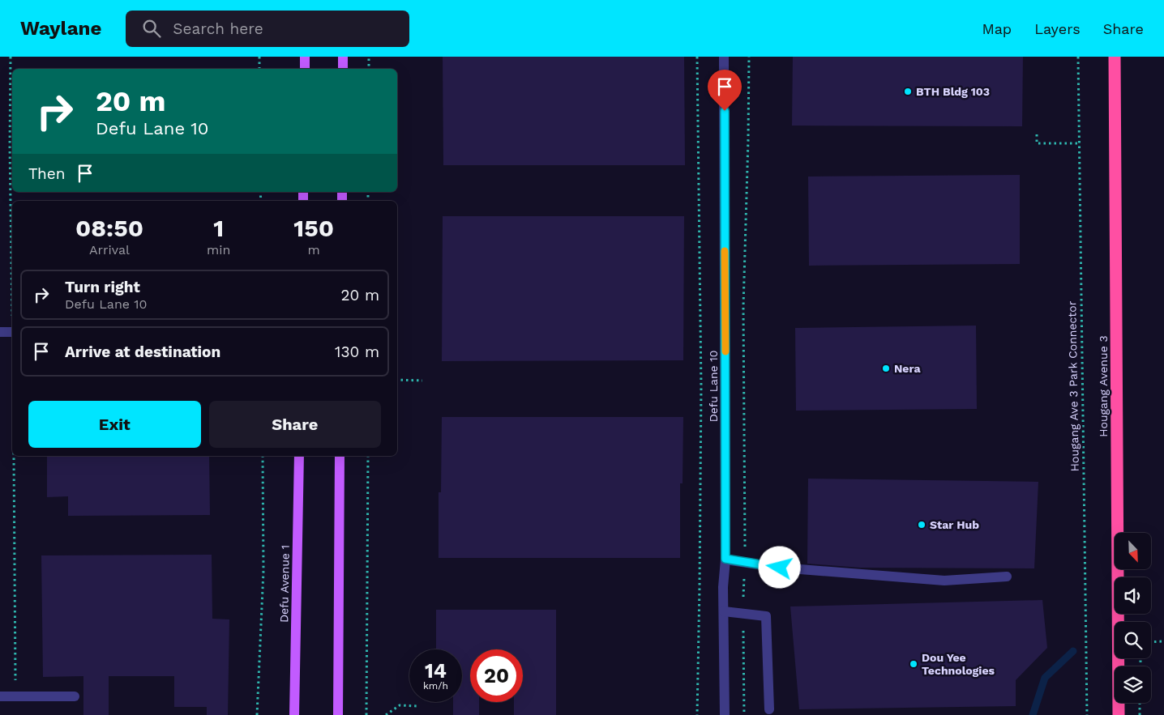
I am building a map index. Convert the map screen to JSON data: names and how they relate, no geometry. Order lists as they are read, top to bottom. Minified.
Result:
{"streets":{"highway":["Hougang Avenue 3"],"main road":["Defu Avenue 1"],"lane":["Defu Lane 10"],"path":["Hougang Ave 3 Park Connector"]},"places":["BTH Bldg 103","Nera","Star Hub","Dou Yee Technologies"],"north":"bottom right","page":{"header":"Waylane","search":"Search here","nav":["Map","Layers","Share"],"turn":["20 m","Defu Lane 10"],"then":"Then","eta":["08:50","Arrival","1","min","150","m"],"list":[{"name":"Turn right","note":"Defu Lane 10","value":"20 m"},{"name":"Arrive at destination","value":"130 m"}],"buttons":["Exit","Share"],"speed":"14 km/h","limit":"20"}}
